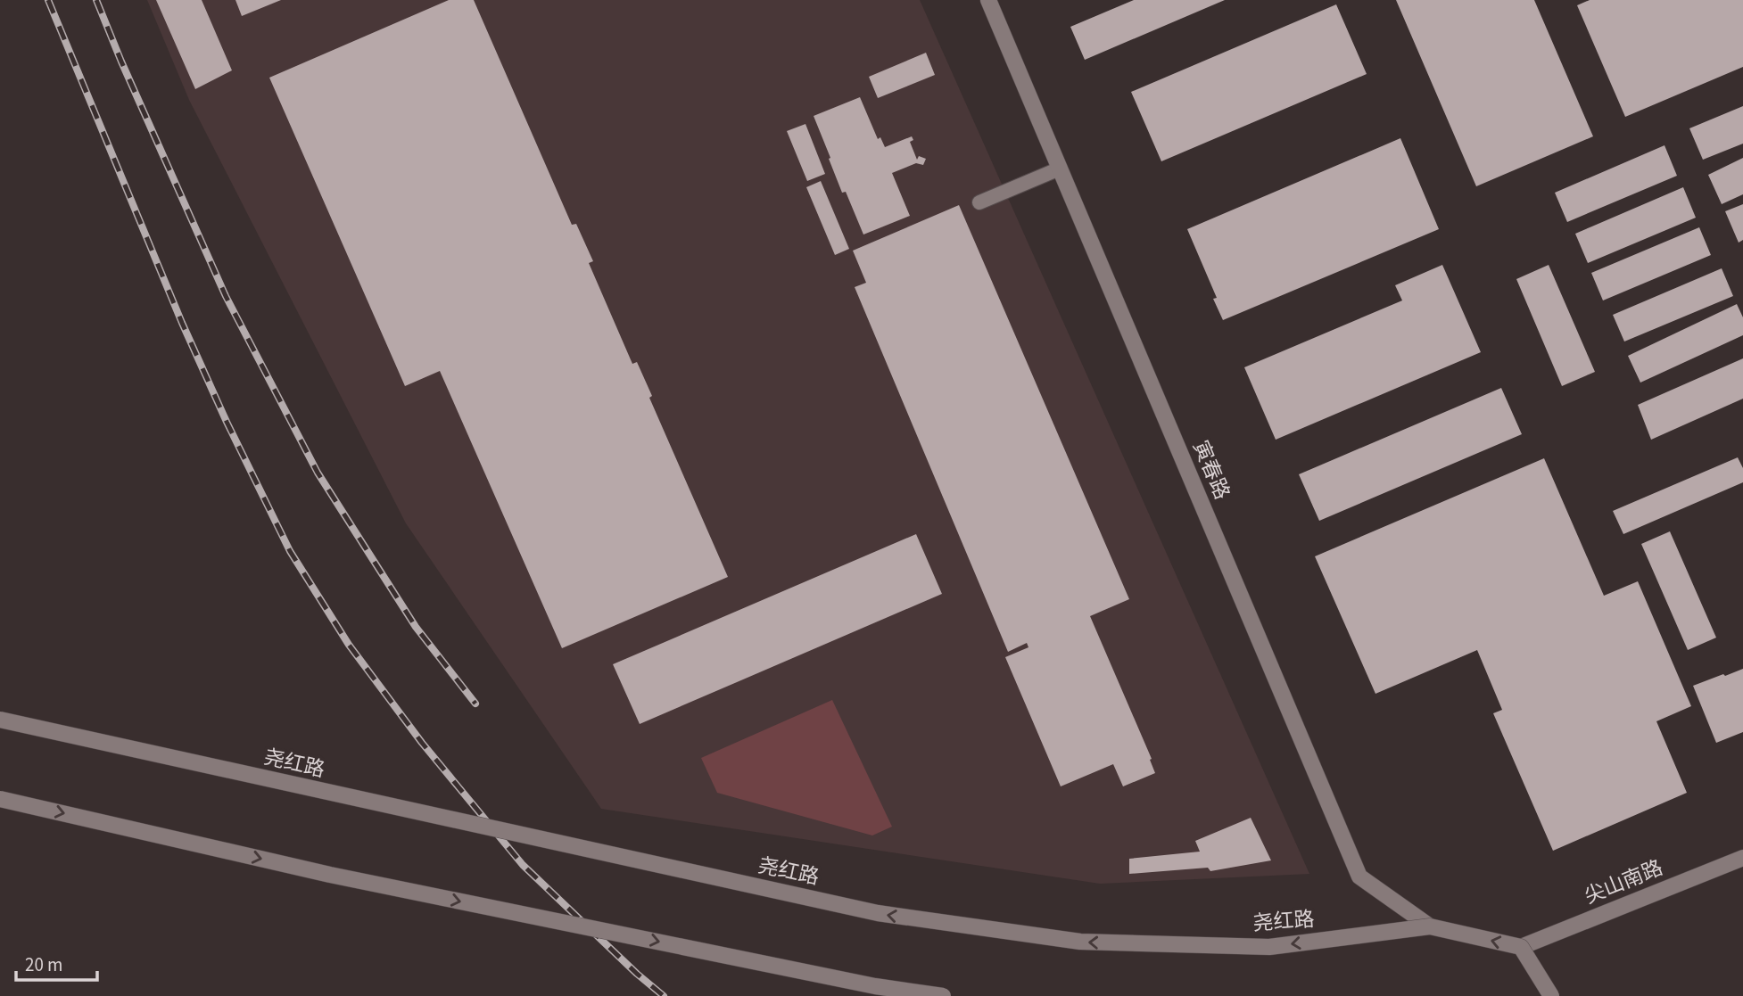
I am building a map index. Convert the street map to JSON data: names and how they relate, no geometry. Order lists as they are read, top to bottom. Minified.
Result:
{"streets":{"main road":["寅春路","尧红路","尖山南路"]},"crossings":[["寅春路","尧红路"],["尧红路","尖山南路"]],"scale_bar":"20 m"}
